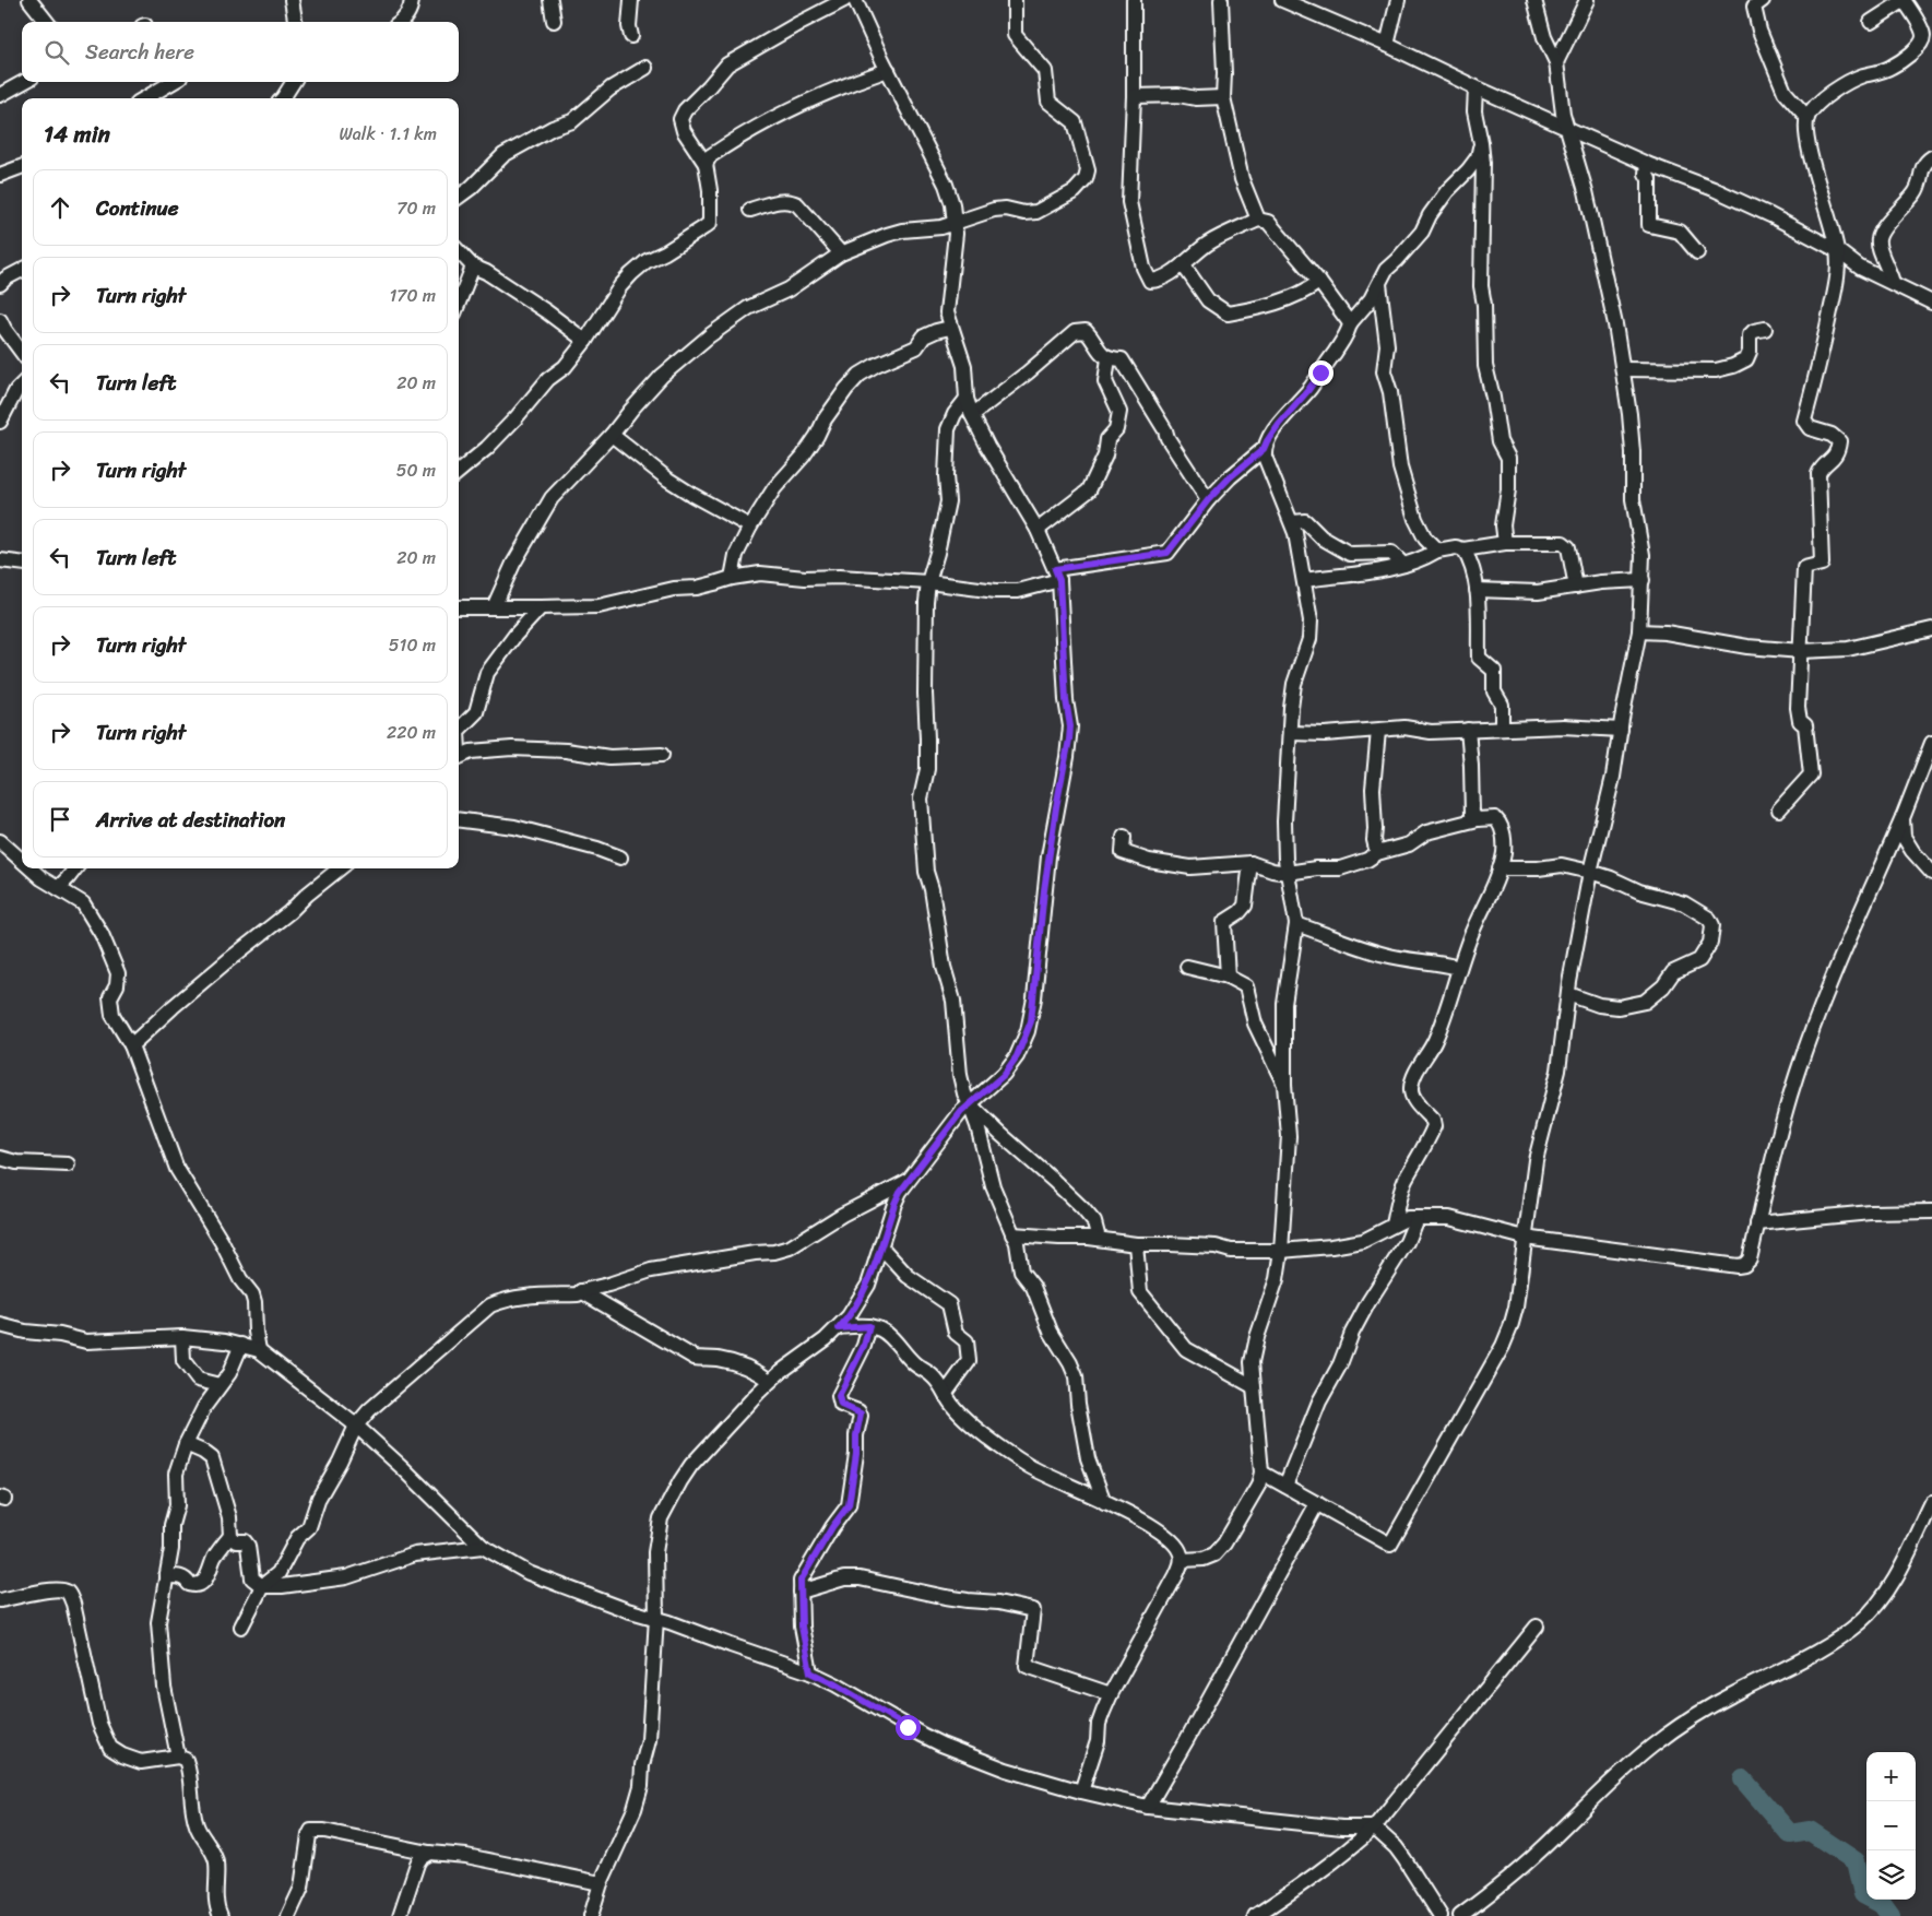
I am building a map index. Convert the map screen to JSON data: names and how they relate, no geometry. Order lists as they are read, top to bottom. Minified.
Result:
{"page":{"search":"Search here","heading":["14 min","Walk · 1.1 km"],"list":[["Continue","70 m"],["Turn right","170 m"],["Turn left","20 m"],["Turn right","50 m"],["Turn left","20 m"],["Turn right","510 m"],["Turn right","220 m"],"Arrive at destination"],"map_buttons":["+","−"]}}
